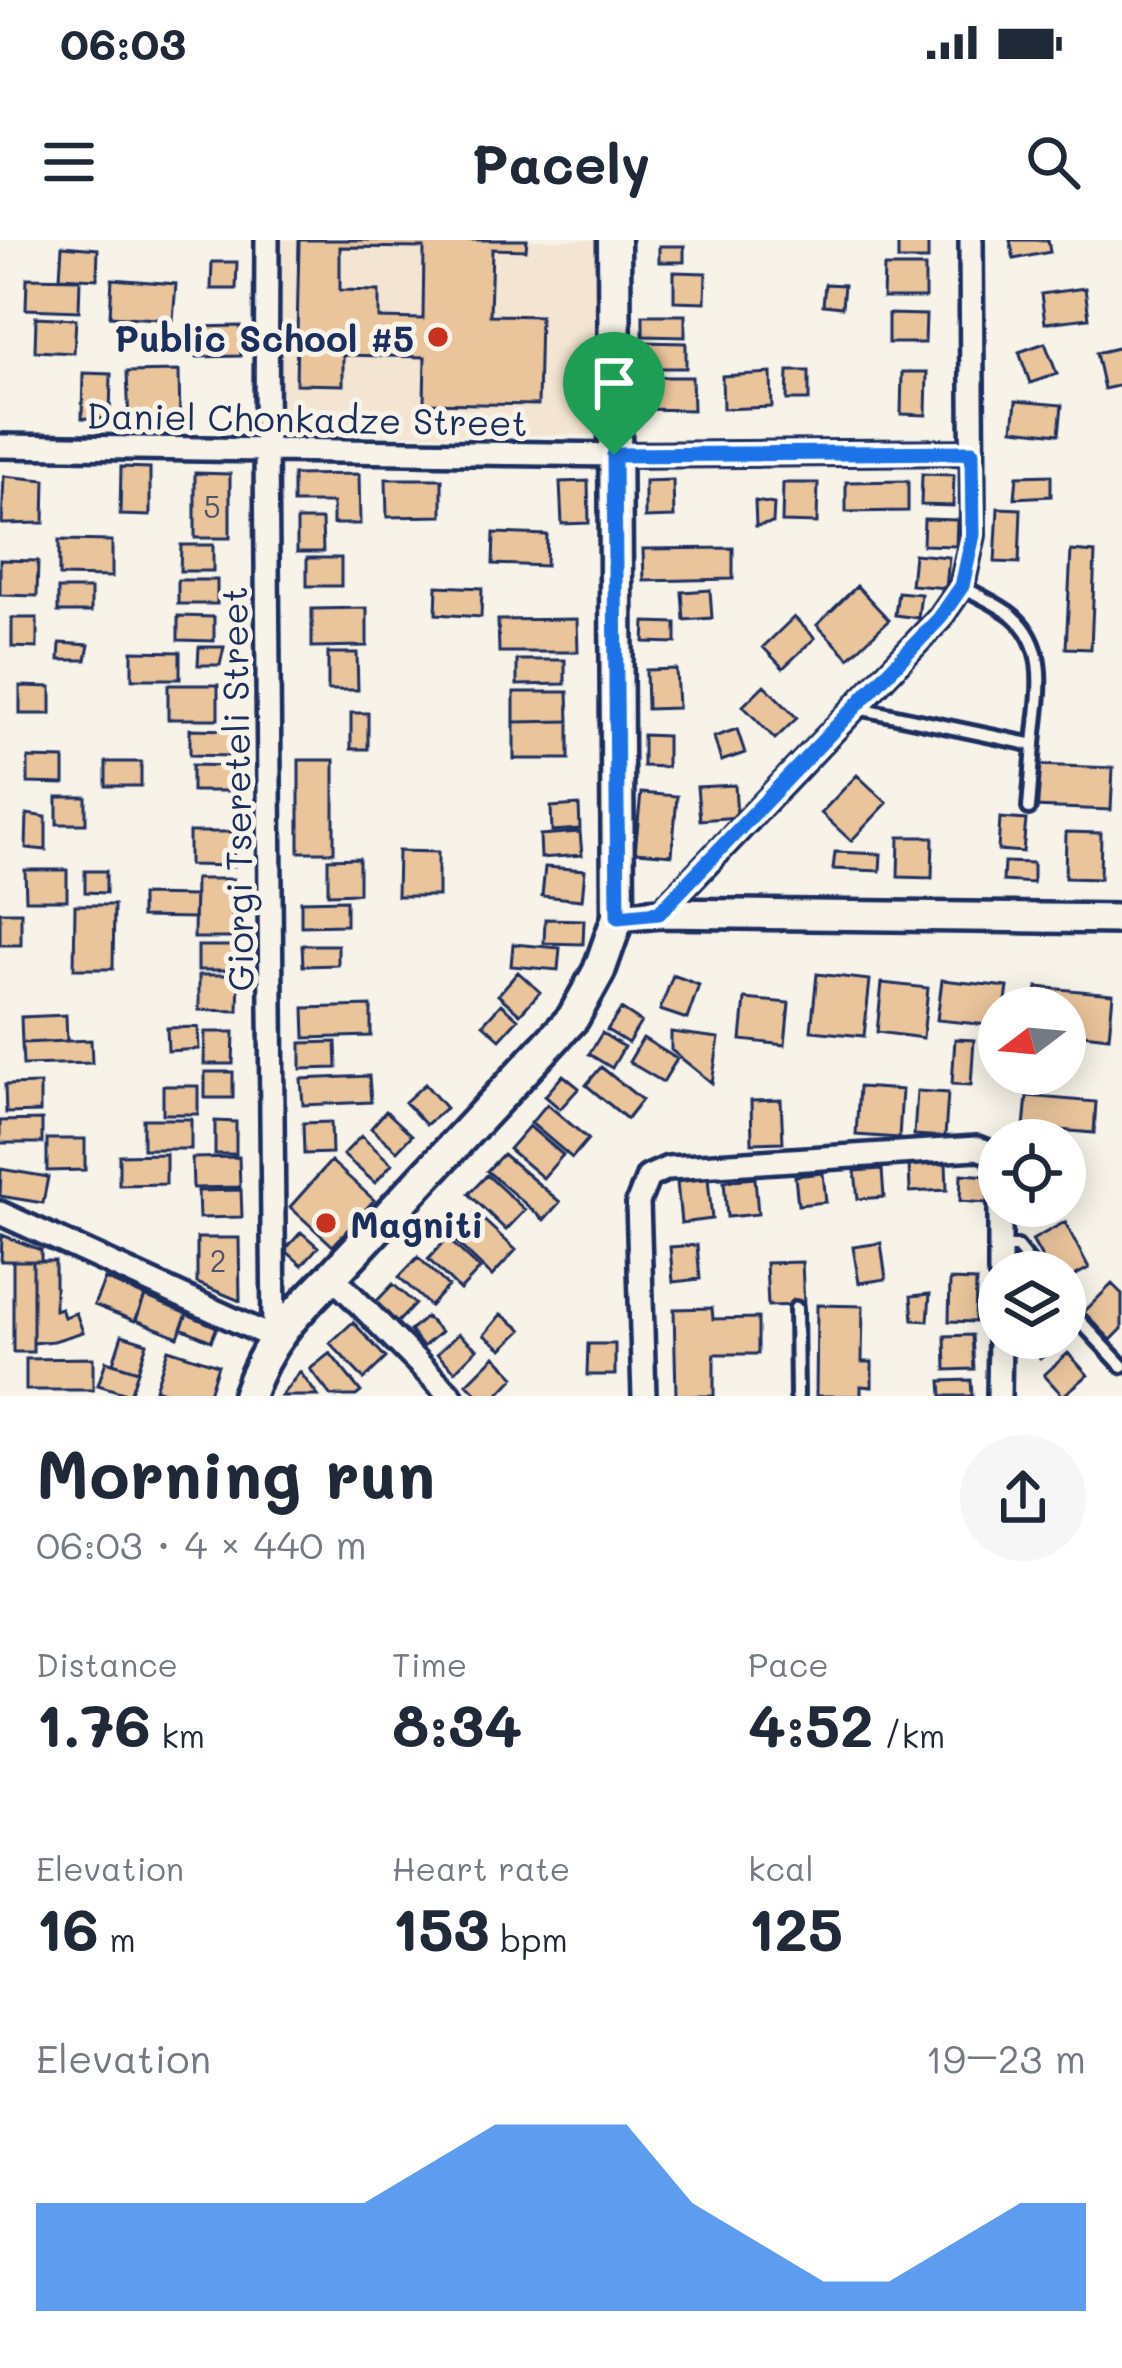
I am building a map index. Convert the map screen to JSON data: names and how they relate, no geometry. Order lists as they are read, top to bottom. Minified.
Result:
{"streets":{"street":["Daniel Chonkadze Street","Giorgi Tsereteli Street"]},"crossings":[["Daniel Chonkadze Street","Giorgi Tsereteli Street"]],"places":["Public School #5","Magniti"],"house_numbers":["5","2"],"north":"left","page":{"status":"06:03","header":"Pacely","heading":["Morning run","06:03 · 4 × 440 m"],"stats":[["Distance","1.76 km"],["Time","8:34"],["Pace","4:52 /km"],["Elevation","16 m"],["Heart rate","153 bpm"],["kcal","125"]],"chart":["Elevation","19–23 m"]}}
